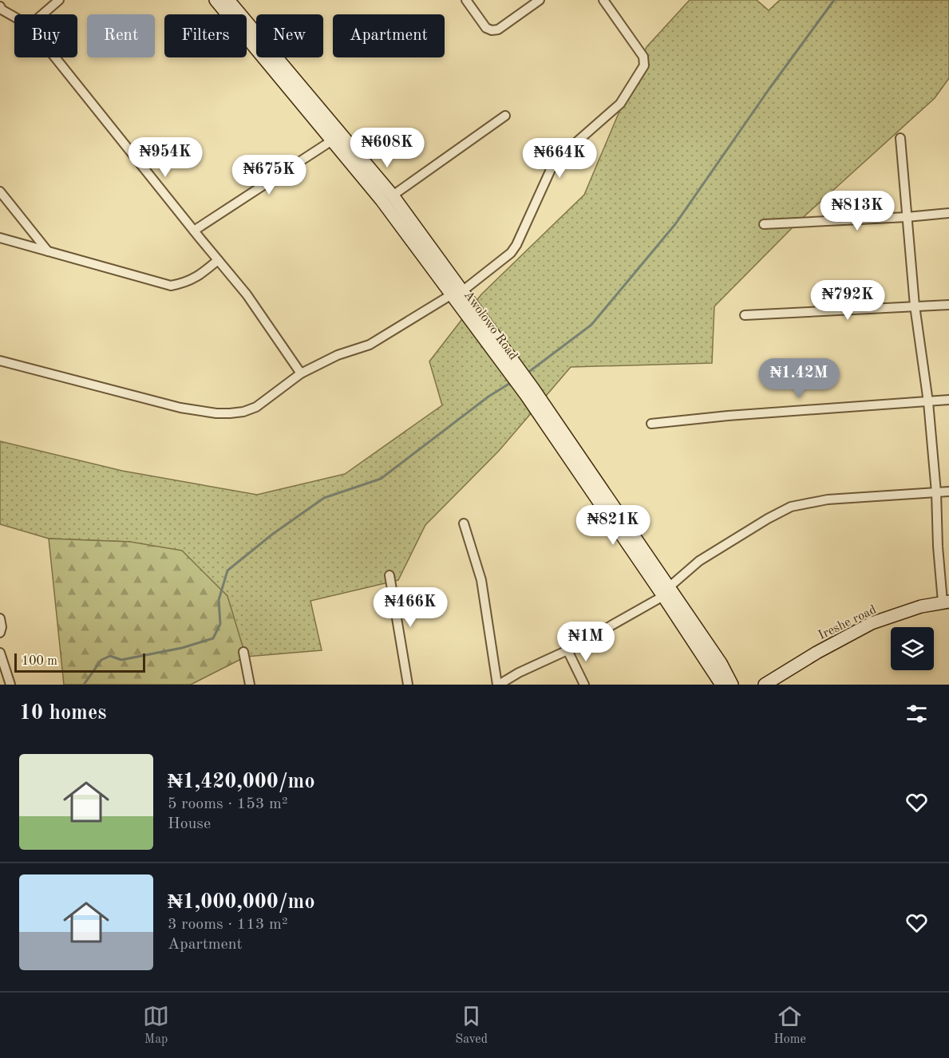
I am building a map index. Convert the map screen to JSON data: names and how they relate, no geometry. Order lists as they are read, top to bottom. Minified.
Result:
{"streets":{"main road":["Awolowo Road","Ireshe road"]},"scale_bar":"100 m","page":{"chip":["Buy","Rent","Filters","New","Apartment"],"price":["₦608K","₦954K","₦664K","₦675K","₦813K","₦792K","₦1.42M","₦821K","₦466K","₦1M"],"scale":"100 m","heading":"10 homes","list":[{"name":"₦1,420,000/mo","note":"5 rooms · 153 m² · House"},{"name":"₦1,000,000/mo","note":"3 rooms · 113 m² · Apartment"}],"tabs":["Map","Saved","Home"]}}
